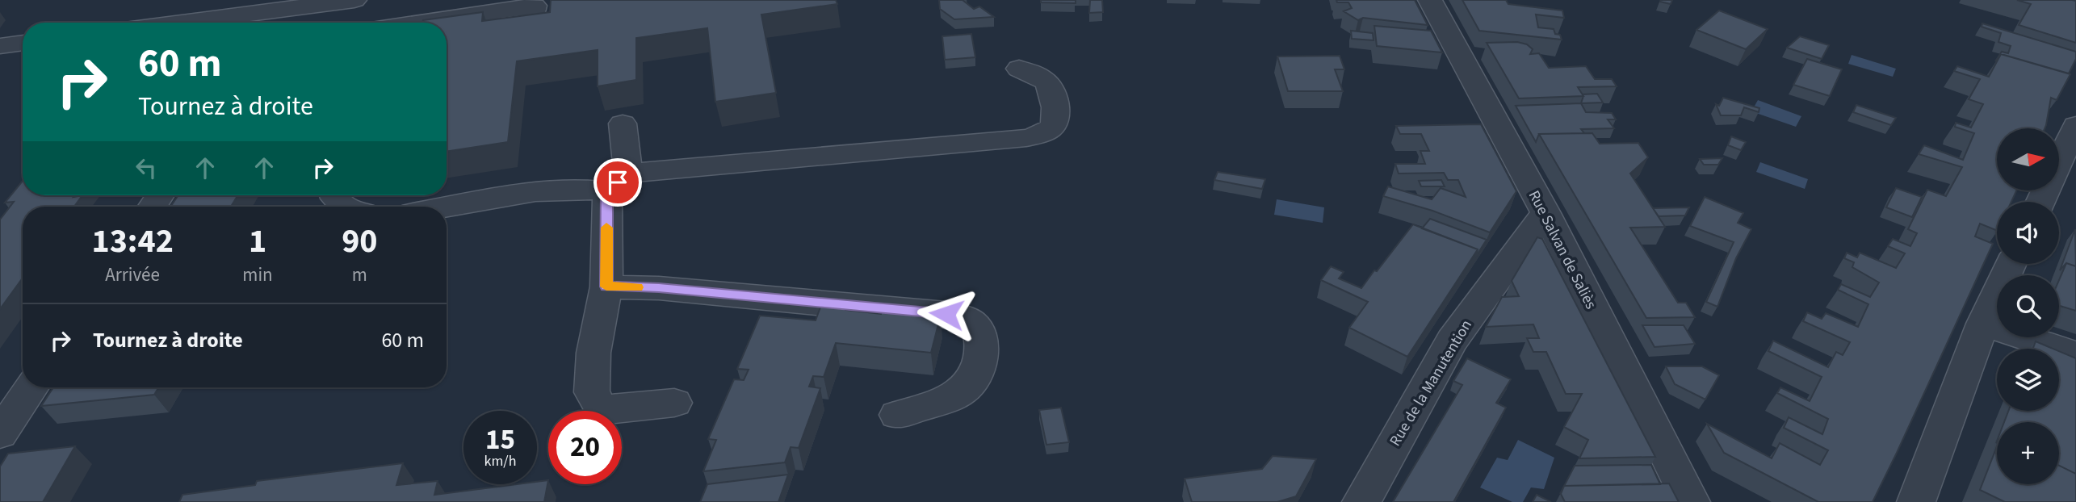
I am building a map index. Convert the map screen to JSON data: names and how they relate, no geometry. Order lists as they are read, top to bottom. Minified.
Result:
{"streets":{"street":["Rue Salvan de Saliès","Rue de la Manutention"]},"crossings":[["Rue Salvan de Saliès","Rue de la Manutention"]],"north":"right","page":{"turn":["60 m","Tournez à droite"],"map_buttons":"+","eta":["13:42","Arrivée","1","min","90","m"],"list":[{"name":"Tournez à droite","value":"60 m"}],"speed":"15 km/h","limit":"20"}}
